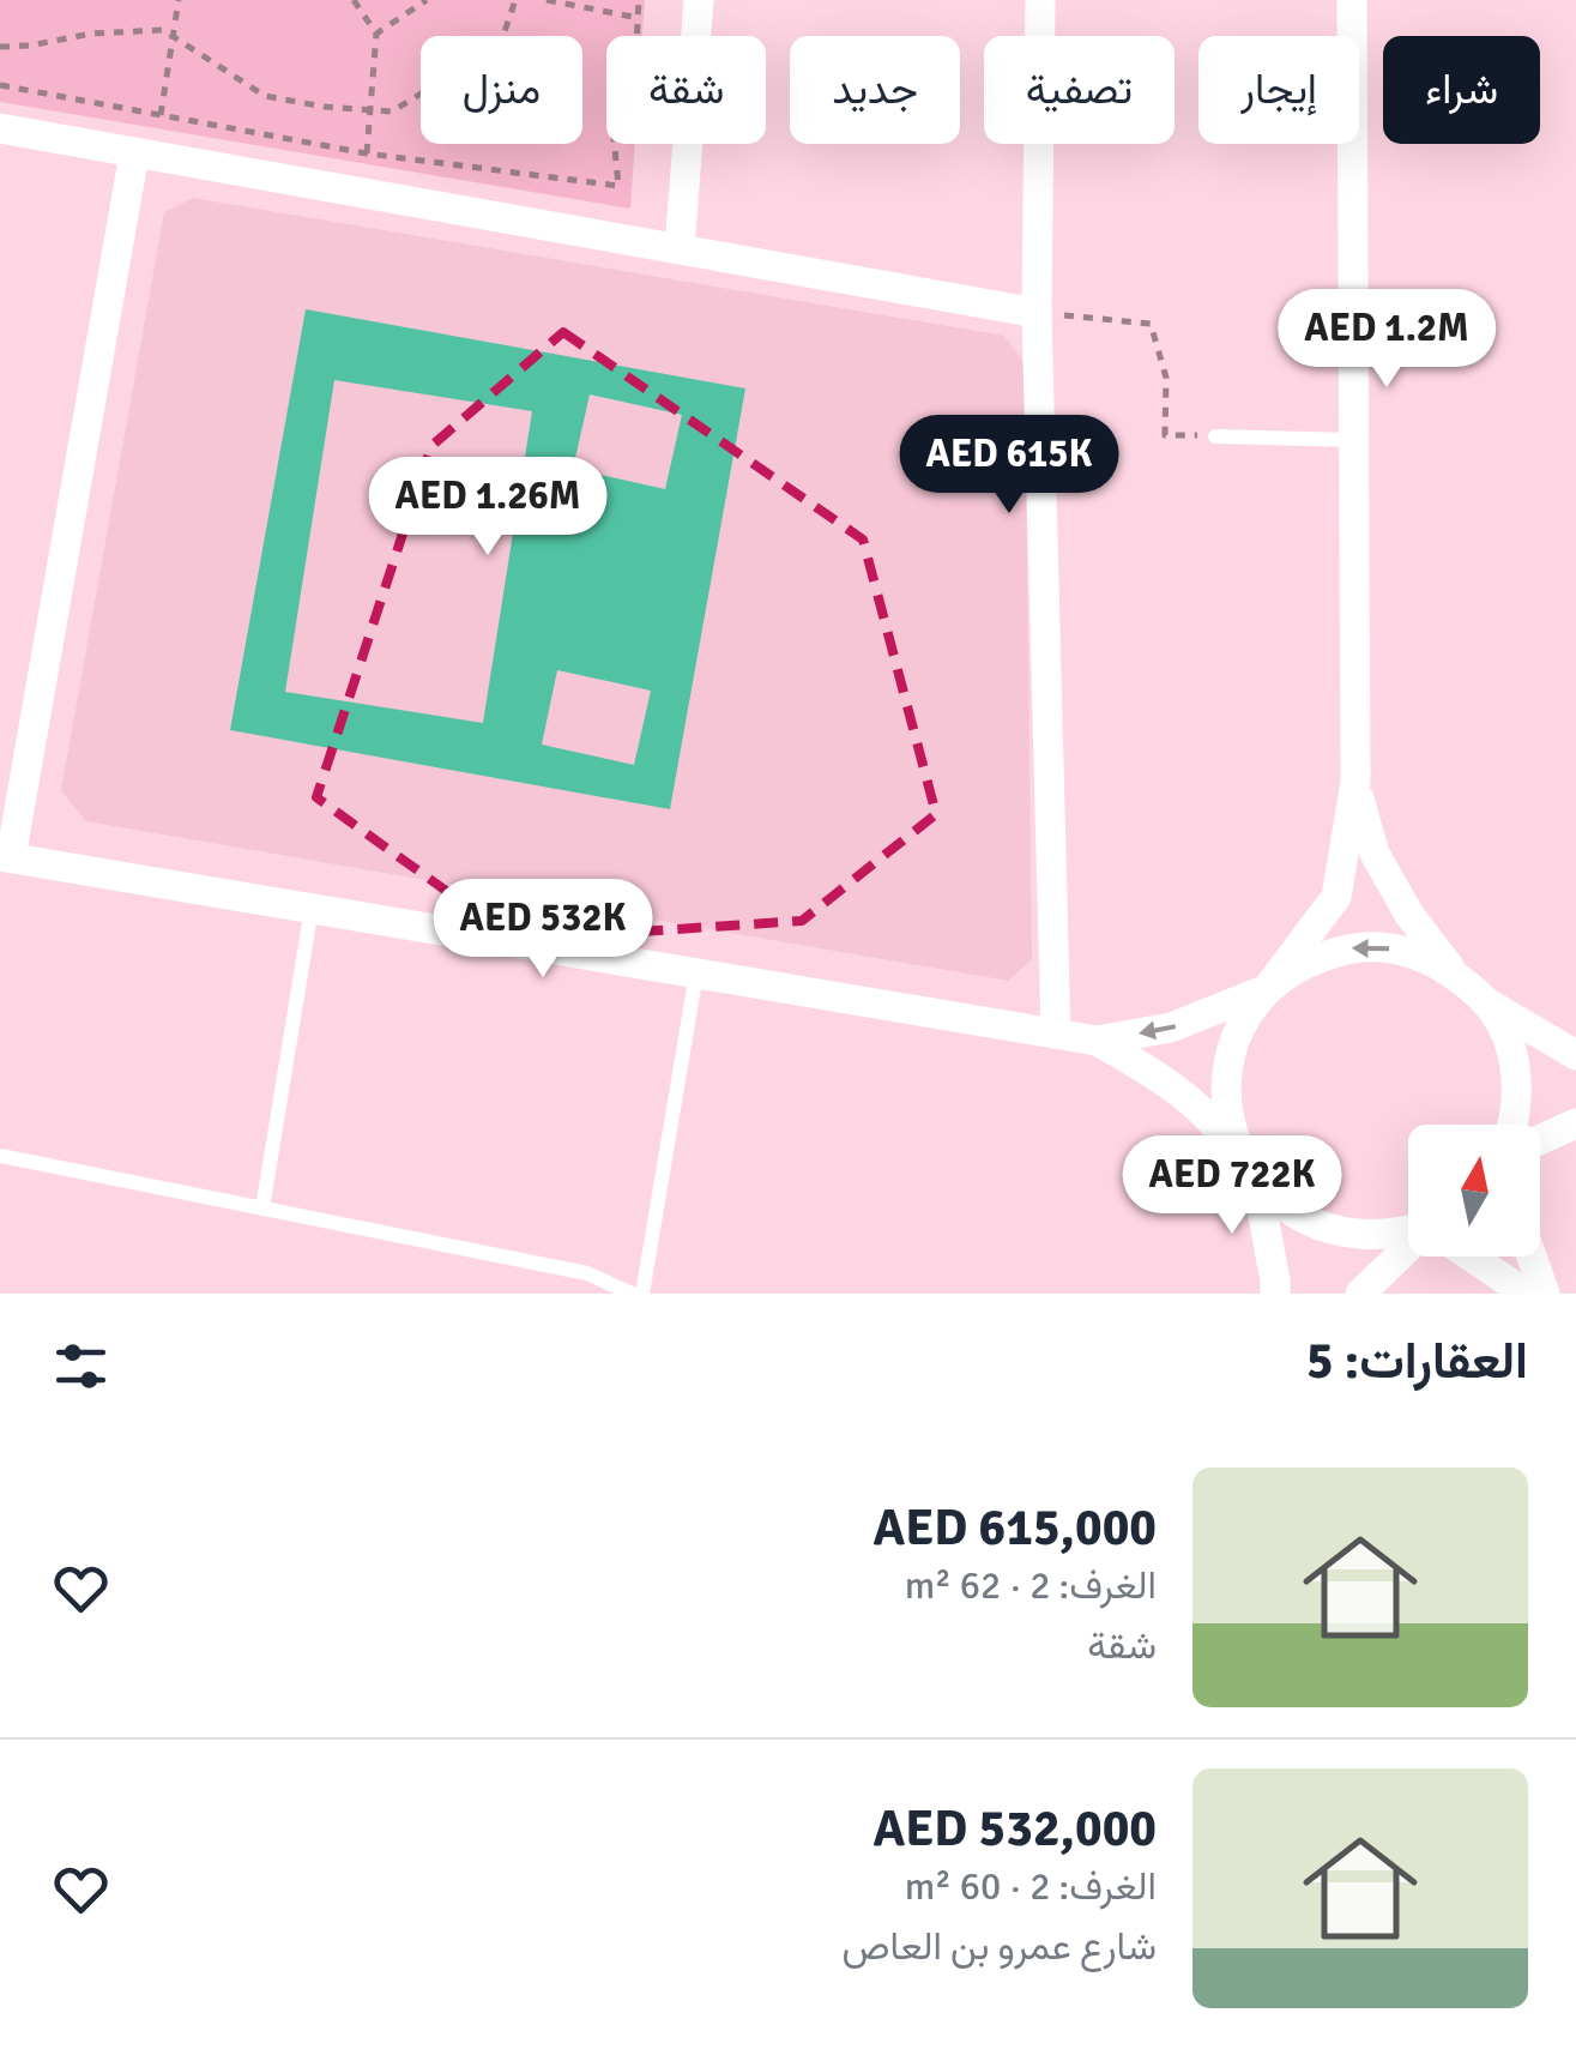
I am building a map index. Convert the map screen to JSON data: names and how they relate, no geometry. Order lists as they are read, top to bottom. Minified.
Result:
{"north":"top","page":{"chip":["شراء","إيجار","تصفية","جديد","شقة","منزل"],"price":["AED 1.2M","AED 615K","AED 1.26M","AED 532K","AED 722K"],"heading":"العقارات: 5","list":[{"name":"AED 615,000","note":"الغرف: 2 · 62 m² · شقة"},{"name":"AED 532,000","note":"الغرف: 2 · 60 m² · شارع عمرو بن العاص"}]}}
